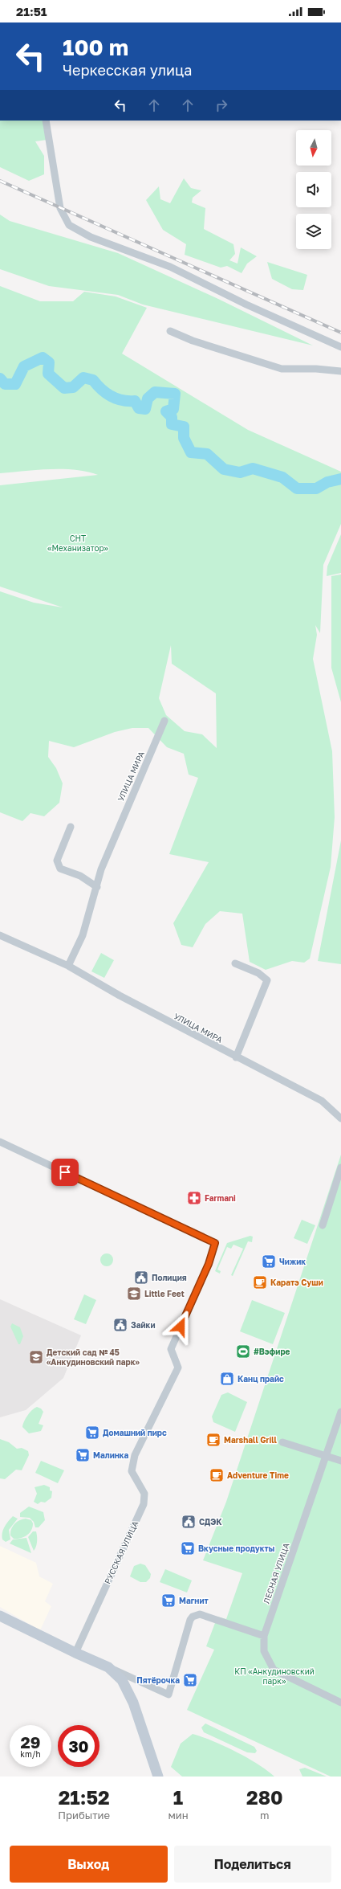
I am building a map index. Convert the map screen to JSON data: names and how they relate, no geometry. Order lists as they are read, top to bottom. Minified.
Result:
{"streets":{"street":["УЛИЦА МИРА","РУССКАЯ УЛИЦА","ЛЕСНАЯ УЛИЦА"]},"parks":["СНТ «Механизатор»","КП «Анкудиновский парк»"],"places":{"pharmacy":["Farmani"],"supermarket":["Чижик","Домашний пирс","Малинка","Вкусные продукты","Магнит","Пятёрочка"],"public building":["Полиция","Зайки","СДЭК"],"cafe":["Каратэ Суши","Marshall Grill","Adventure Time"],"school or university":["Little Feet","Детский сад № 45 «Анкудиновский парк»"],"sports":["#Вэфире"],"shop":["Канц прайс"]},"north":"bottom","page":{"status":"21:51","turn":["100 m","Черкесская улица"],"speed":"29 km/h","limit":"30","eta":["21:52","Прибытие","1","мин","280","m"],"buttons":["Выход","Поделиться"]}}
